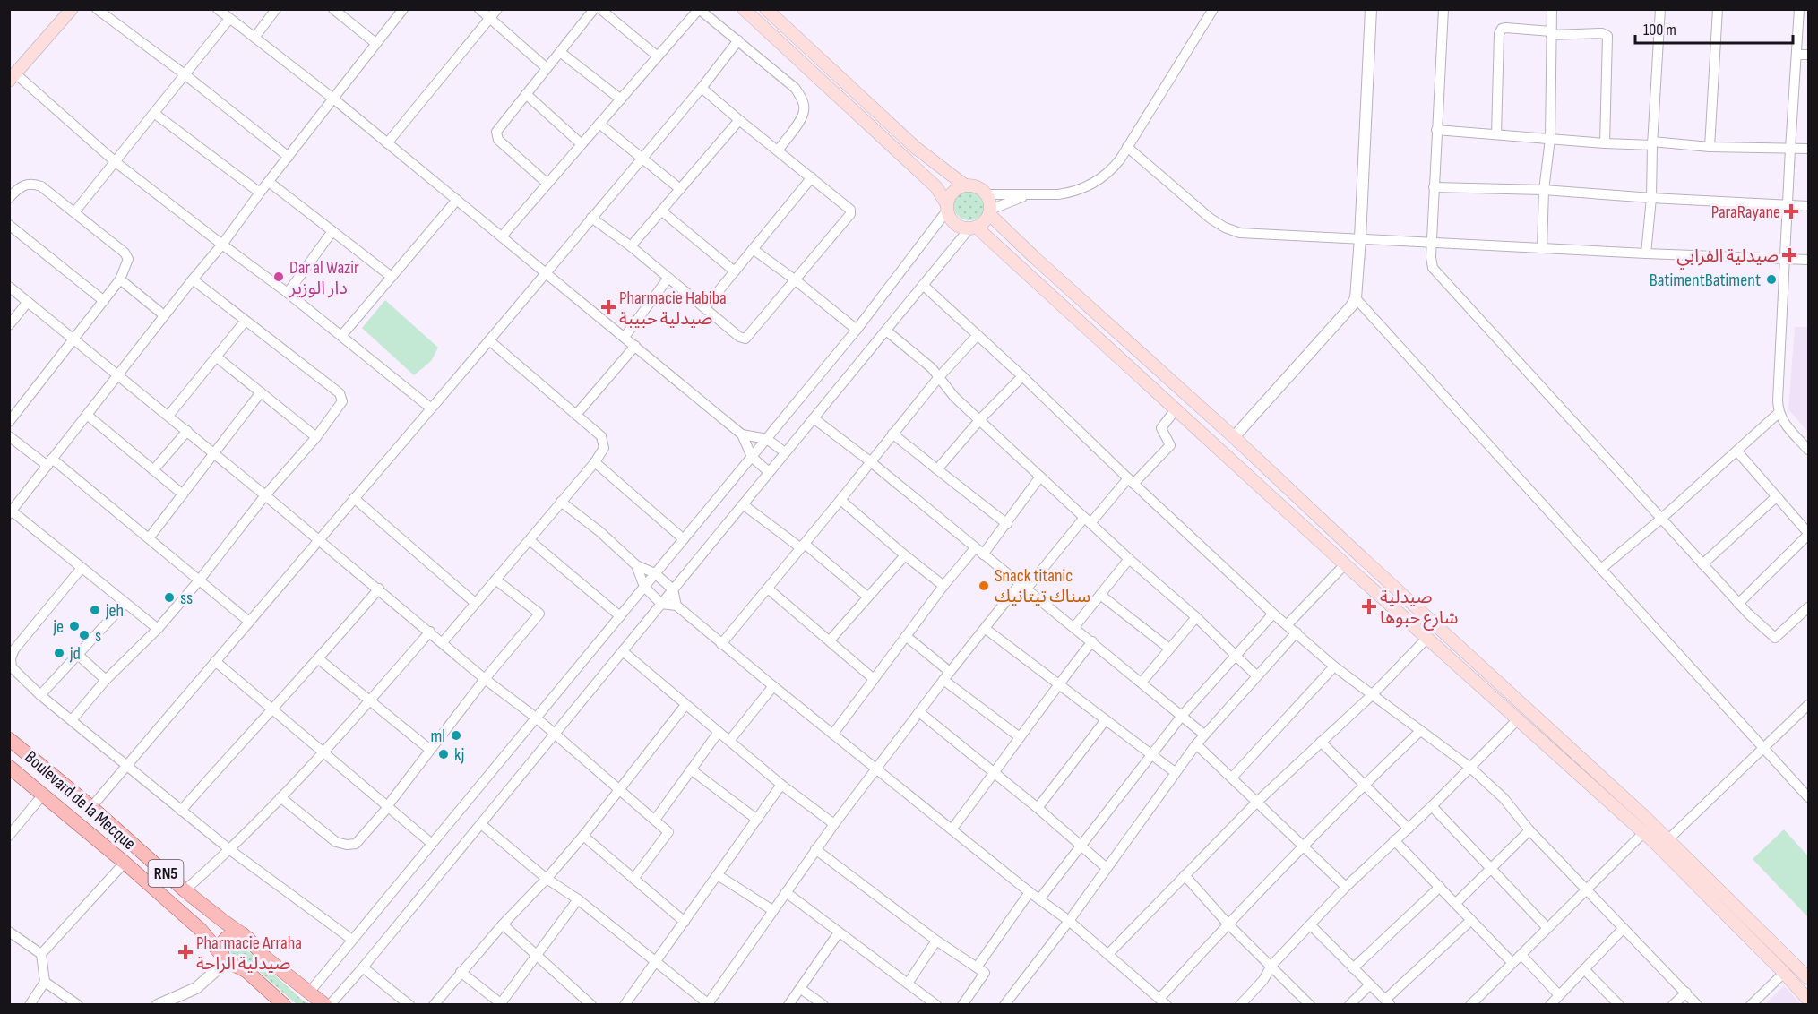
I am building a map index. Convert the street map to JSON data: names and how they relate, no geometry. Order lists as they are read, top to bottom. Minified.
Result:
{"streets":{"main road":["Boulevard de la Mecque","RN5"]},"places":{"health":["ParaRayane","صيدلية الفرابي","Pharmacie Habiba صيدلية حبيبة","صيدلية شارع حبوها","Pharmacie Arraha صيدلية الراحة"],"other":["Dar al Wazir دار الوزير","BatimentBatiment","Snack titanic سناك تيتانيك","ss","jeh","je","s","jd","ml","kj"]},"scale_bar":"100 m"}
